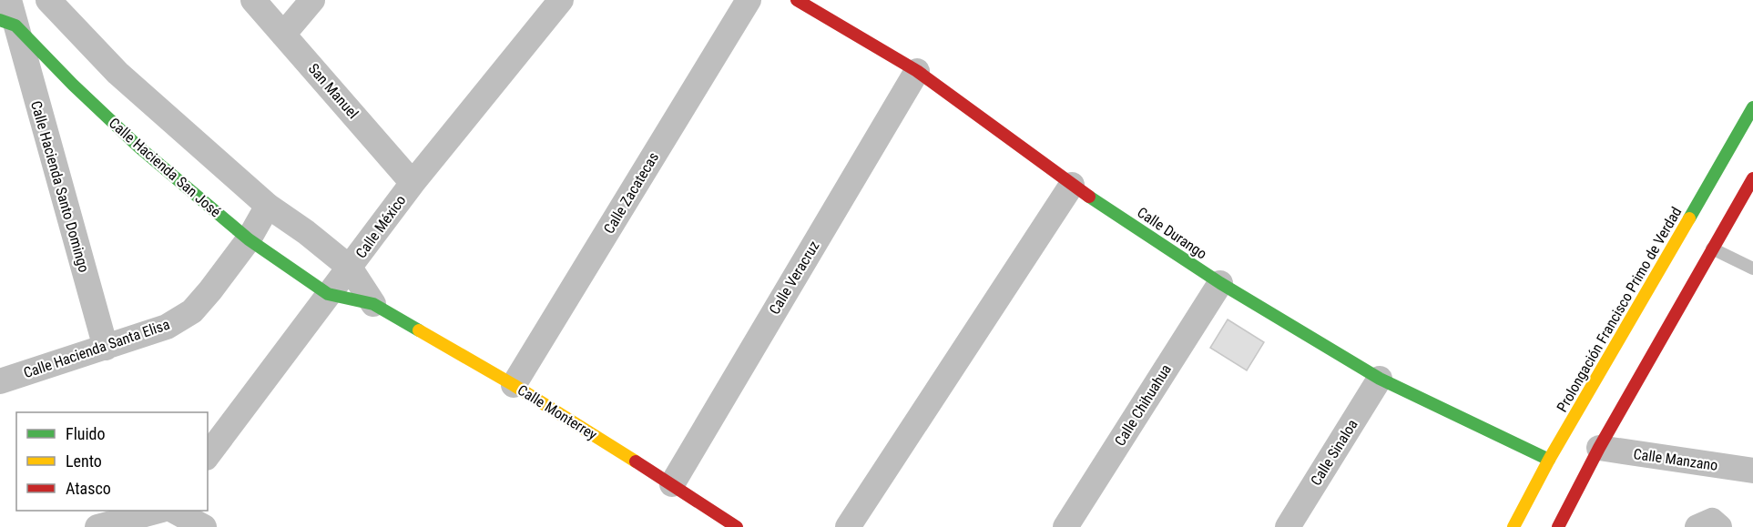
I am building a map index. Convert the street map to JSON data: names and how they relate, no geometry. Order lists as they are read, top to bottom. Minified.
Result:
{"streets":{"street":["San Manuel","Calle Hacienda San José","Calle Hacienda Santo Domingo","Calle Zacatecas","Calle México","Calle Durango","Calle Veracruz","Prolongación Francisco Primo de Verdad","Calle Hacienda Santa Elisa","Calle Chihuahua","Calle Monterrey","Calle Sinaloa","Calle Manzano"]},"crossings":[["San Manuel","Calle México"],["Calle Hacienda San José","Calle Hacienda Santo Domingo"],["Calle Hacienda San José","Calle México"],["Calle Hacienda San José","Calle Hacienda Santa Elisa"],["Calle Hacienda San José","Calle Monterrey"],["Calle Hacienda Santo Domingo","Calle Hacienda Santa Elisa"],["Calle Zacatecas","Calle Monterrey"],["Calle México","Calle Monterrey"],["Calle Durango","Calle Veracruz"],["Calle Durango","Prolongación Francisco Primo de Verdad"],["Calle Durango","Calle Chihuahua"],["Calle Durango","Calle Sinaloa"],["Calle Veracruz","Calle Monterrey"]],"legend":["Fluido","Lento","Atasco"]}
